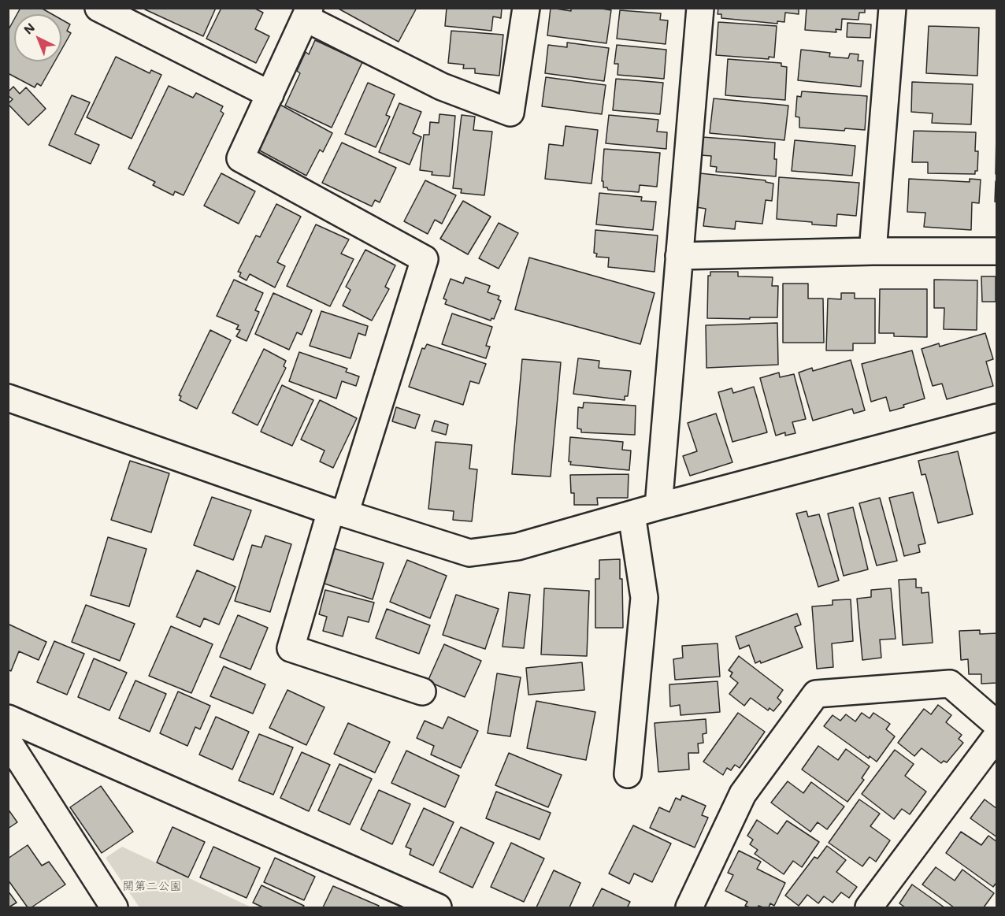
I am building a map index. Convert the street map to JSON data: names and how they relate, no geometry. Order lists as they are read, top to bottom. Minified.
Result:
{"parks":["開第二公園"],"north":"top left"}
